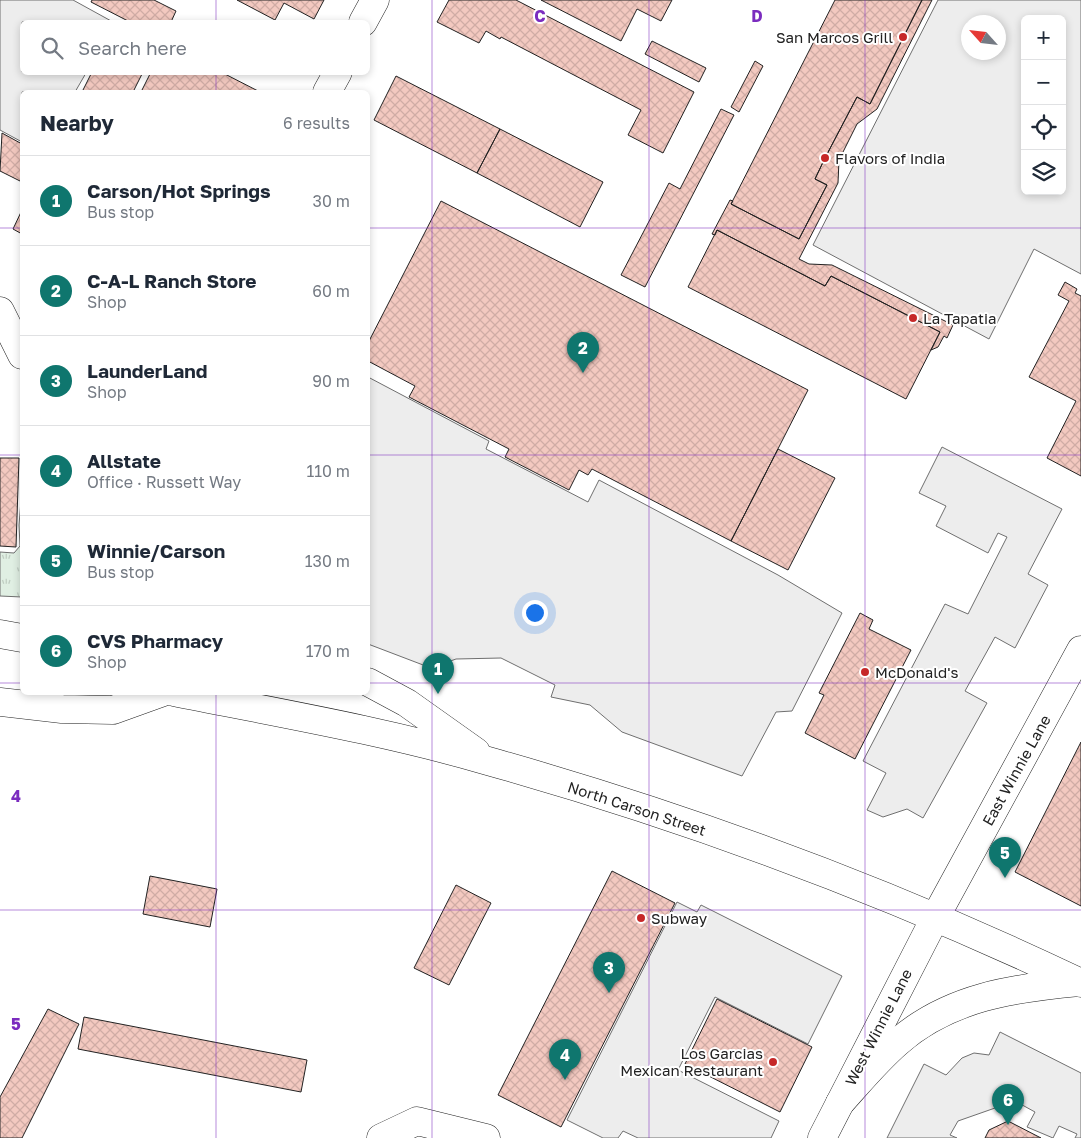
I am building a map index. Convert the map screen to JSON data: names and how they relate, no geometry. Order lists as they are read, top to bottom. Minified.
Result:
{"streets":{"main road":["East Winnie Lane","North Carson Street","West Winnie Lane"]},"crossings":[["East Winnie Lane","North Carson Street"],["East Winnie Lane","West Winnie Lane"],["North Carson Street","West Winnie Lane"]],"places":["San Marcos Grill","Flavors of India","La Tapatia","McDonald's","Subway","Los Garcias Mexican Restaurant"],"north":"top left","page":{"map_buttons":["+","−"],"search":"Search here","heading":["Nearby","6 results"],"list":[{"mark":"1","name":"Carson/Hot Springs","note":"Bus stop","value":"30 m"},{"mark":"2","name":"C-A-L Ranch Store","note":"Shop","value":"60 m"},{"mark":"3","name":"LaunderLand","note":"Shop","value":"90 m"},{"mark":"4","name":"Allstate","note":"Office · Russett Way","value":"110 m"},{"mark":"5","name":"Winnie/Carson","note":"Bus stop","value":"130 m"},{"mark":"6","name":"CVS Pharmacy","note":"Shop","value":"170 m"}],"pins":["2","1","5","3","4","6"]},"grid":{"columns":["C","D"],"rows":["4","5"]}}
